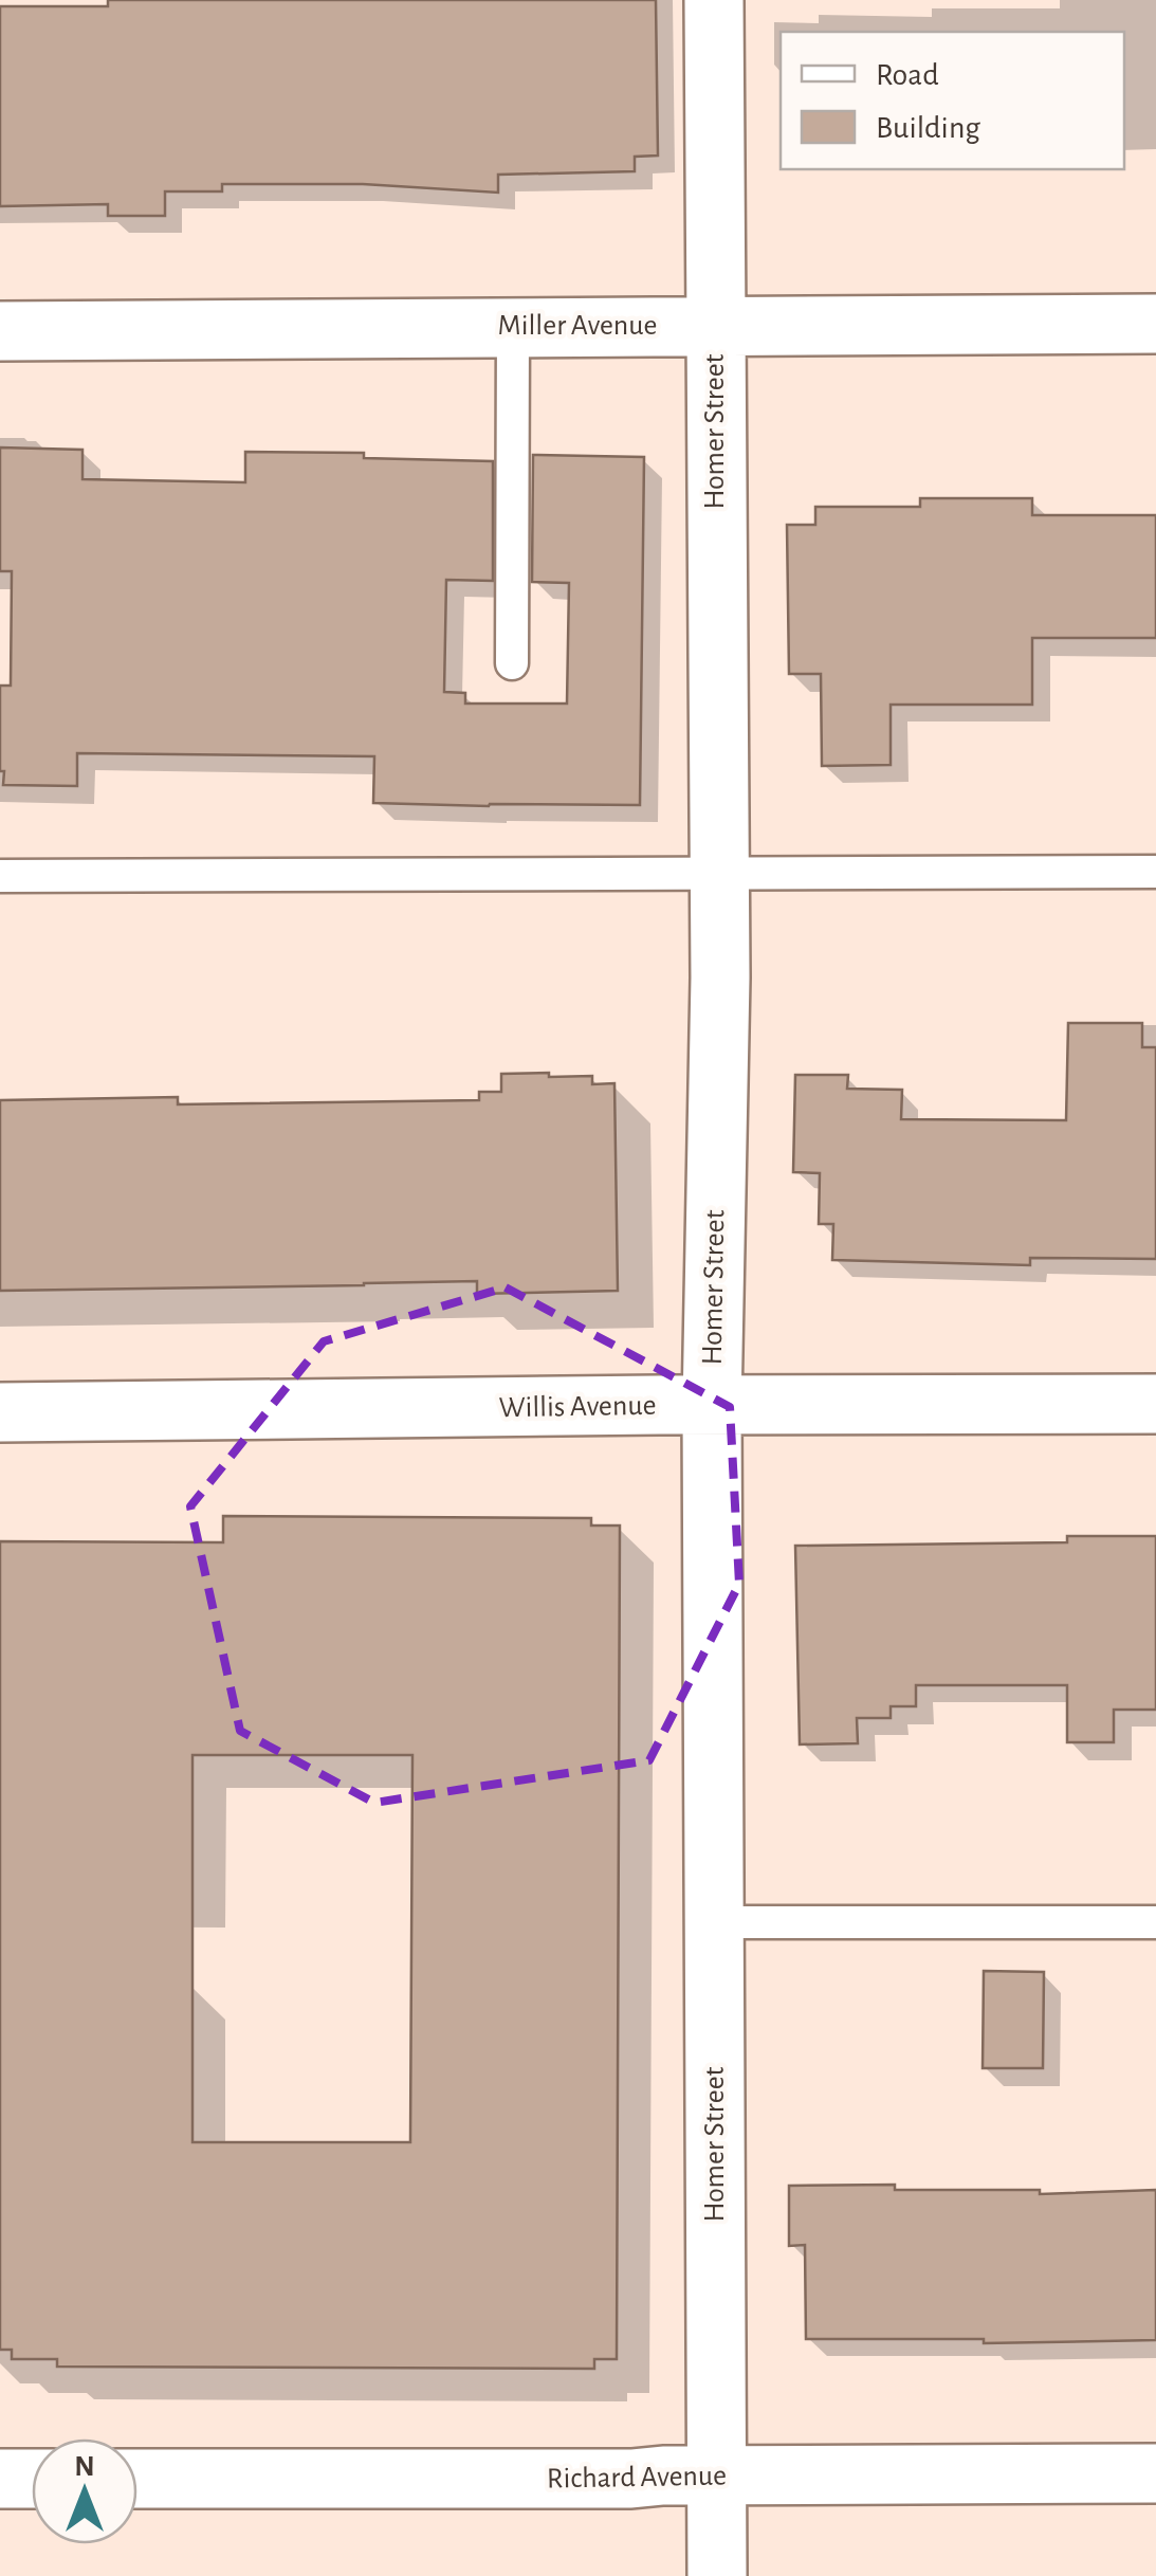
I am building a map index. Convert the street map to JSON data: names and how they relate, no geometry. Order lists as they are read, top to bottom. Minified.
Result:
{"streets":{"street":["Miller Avenue","Homer Street","Willis Avenue","Richard Avenue"]},"crossings":[["Miller Avenue","Homer Street"],["Homer Street","Willis Avenue"],["Homer Street","Richard Avenue"]],"legend":["Road","Building"],"north":"top"}
